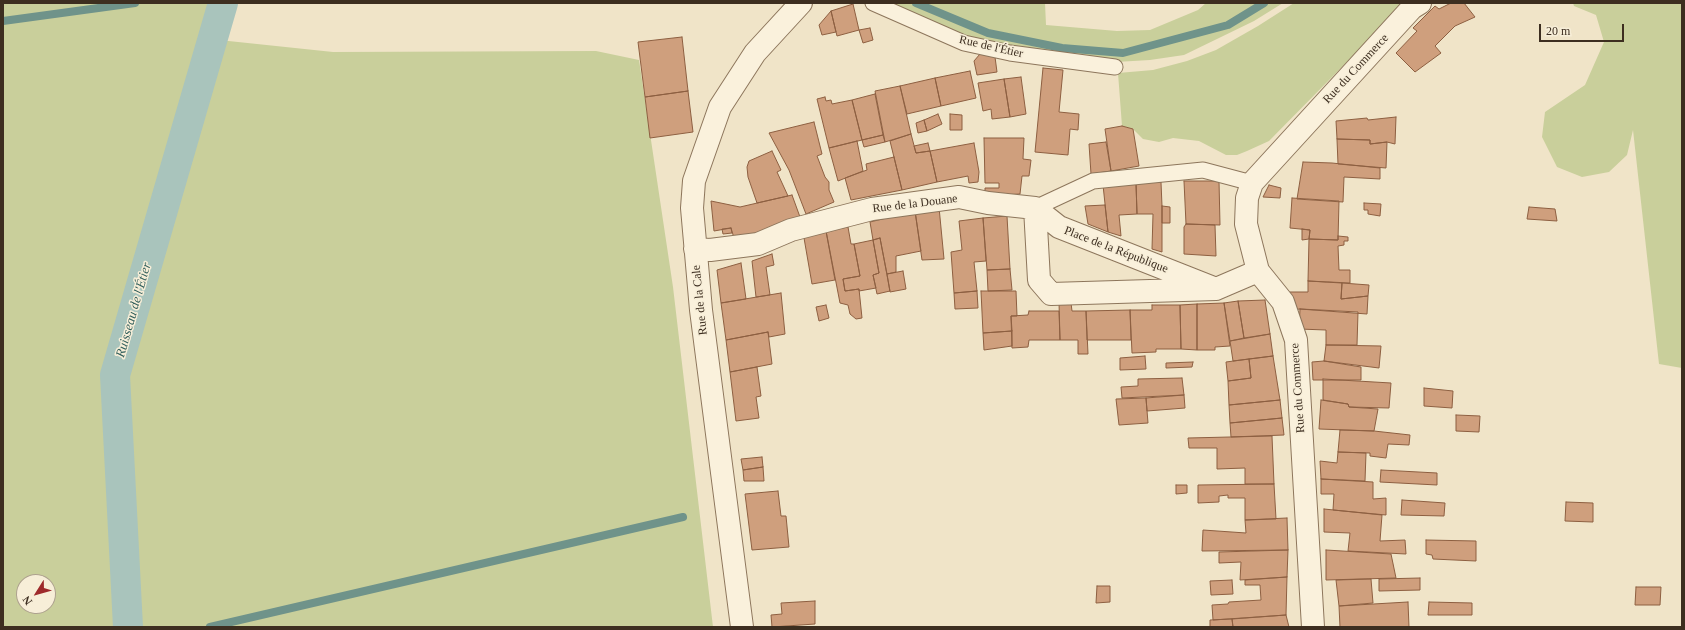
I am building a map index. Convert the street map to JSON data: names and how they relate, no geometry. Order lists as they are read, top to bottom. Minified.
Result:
{"streets":{"street":["Rue du Commerce","Rue de la Douane","Place de la République","Rue de la Cale"],"lane":["Rue de l'Étier"]},"crossings":[["Rue du Commerce","Place de la République"],["Rue de la Douane","Place de la République"],["Rue de la Douane","Rue de la Cale"]],"water":["Ruisseau de l'Étier"],"scale_bar":"20 m","north":"bottom left"}
